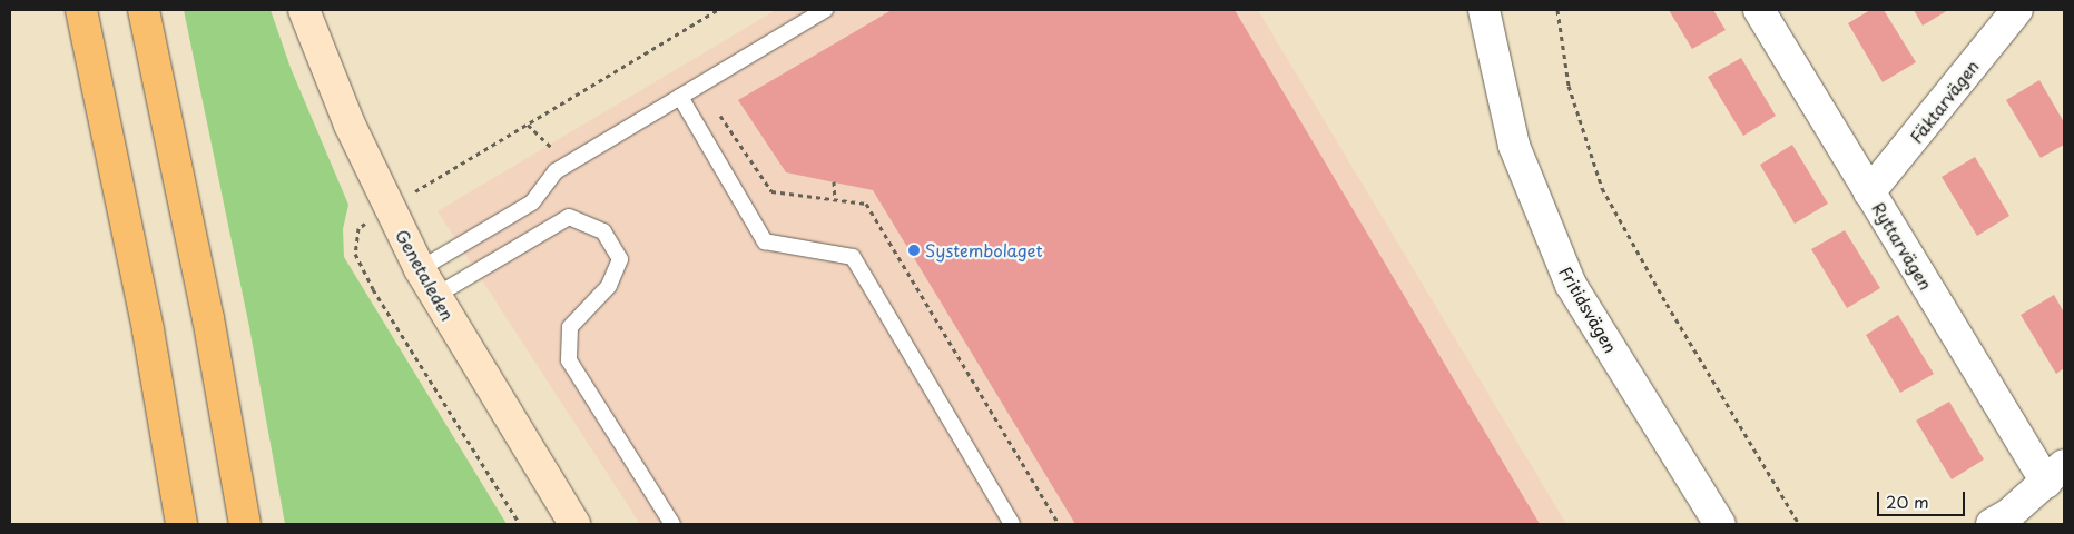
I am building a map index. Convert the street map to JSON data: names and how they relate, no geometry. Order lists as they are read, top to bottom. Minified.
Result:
{"streets":{"main road":["Genetaleden"],"street":["Fäktarvägen","Ryttarvägen","Fritidsvägen"]},"crossings":[["Fäktarvägen","Ryttarvägen"]],"places":["Systembolaget"],"scale_bar":"20 m"}
